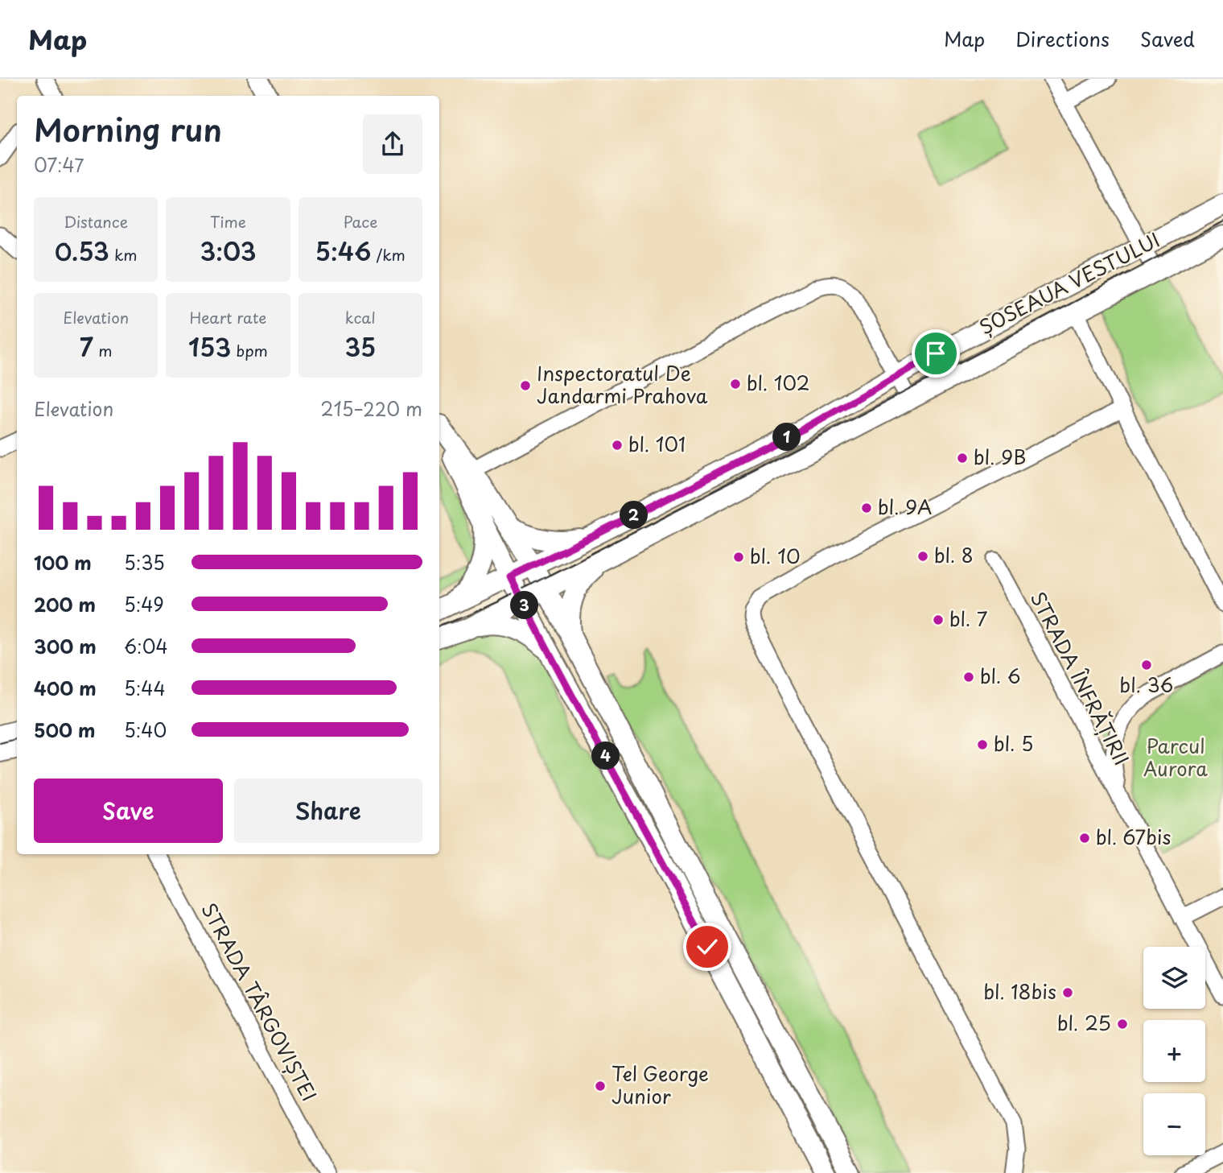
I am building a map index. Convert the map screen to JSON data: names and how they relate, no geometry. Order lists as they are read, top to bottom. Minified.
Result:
{"streets":{"main road":["ȘOSEAUA VESTULUI"],"street":["STRADA ÎNFRĂȚIRII","STRADA TÂRGOVIȘTEI"]},"parks":["Parcul Aurora"],"places":["bl. 102","Inspectoratul De Jandarmi Prahova","bl. 101","bl. 9B","bl. 9A","bl. 8","bl. 10","bl. 7","bl. 36","bl. 6","bl. 5","bl. 67bis","bl. 18bis","bl. 25","Tel George Junior"],"page":{"header":"Map","nav":["Map","Directions","Saved"],"heading":["Morning run","07:47"],"stats":[["Distance","0.53 km"],["Time","3:03"],["Pace","5:46 /km"],["Elevation","7 m"],["Heart rate","153 bpm"],["kcal","35"]],"chart":["Elevation","215–220 m"],"pins":["1","2","3","4"],"list":[{"name":"100 m","note":"5:35"},{"name":"200 m","note":"5:49"},{"name":"300 m","note":"6:04"},{"name":"400 m","note":"5:44"},{"name":"500 m","note":"5:40"}],"buttons":["Save","Share"],"map_buttons":["+","−"]}}
